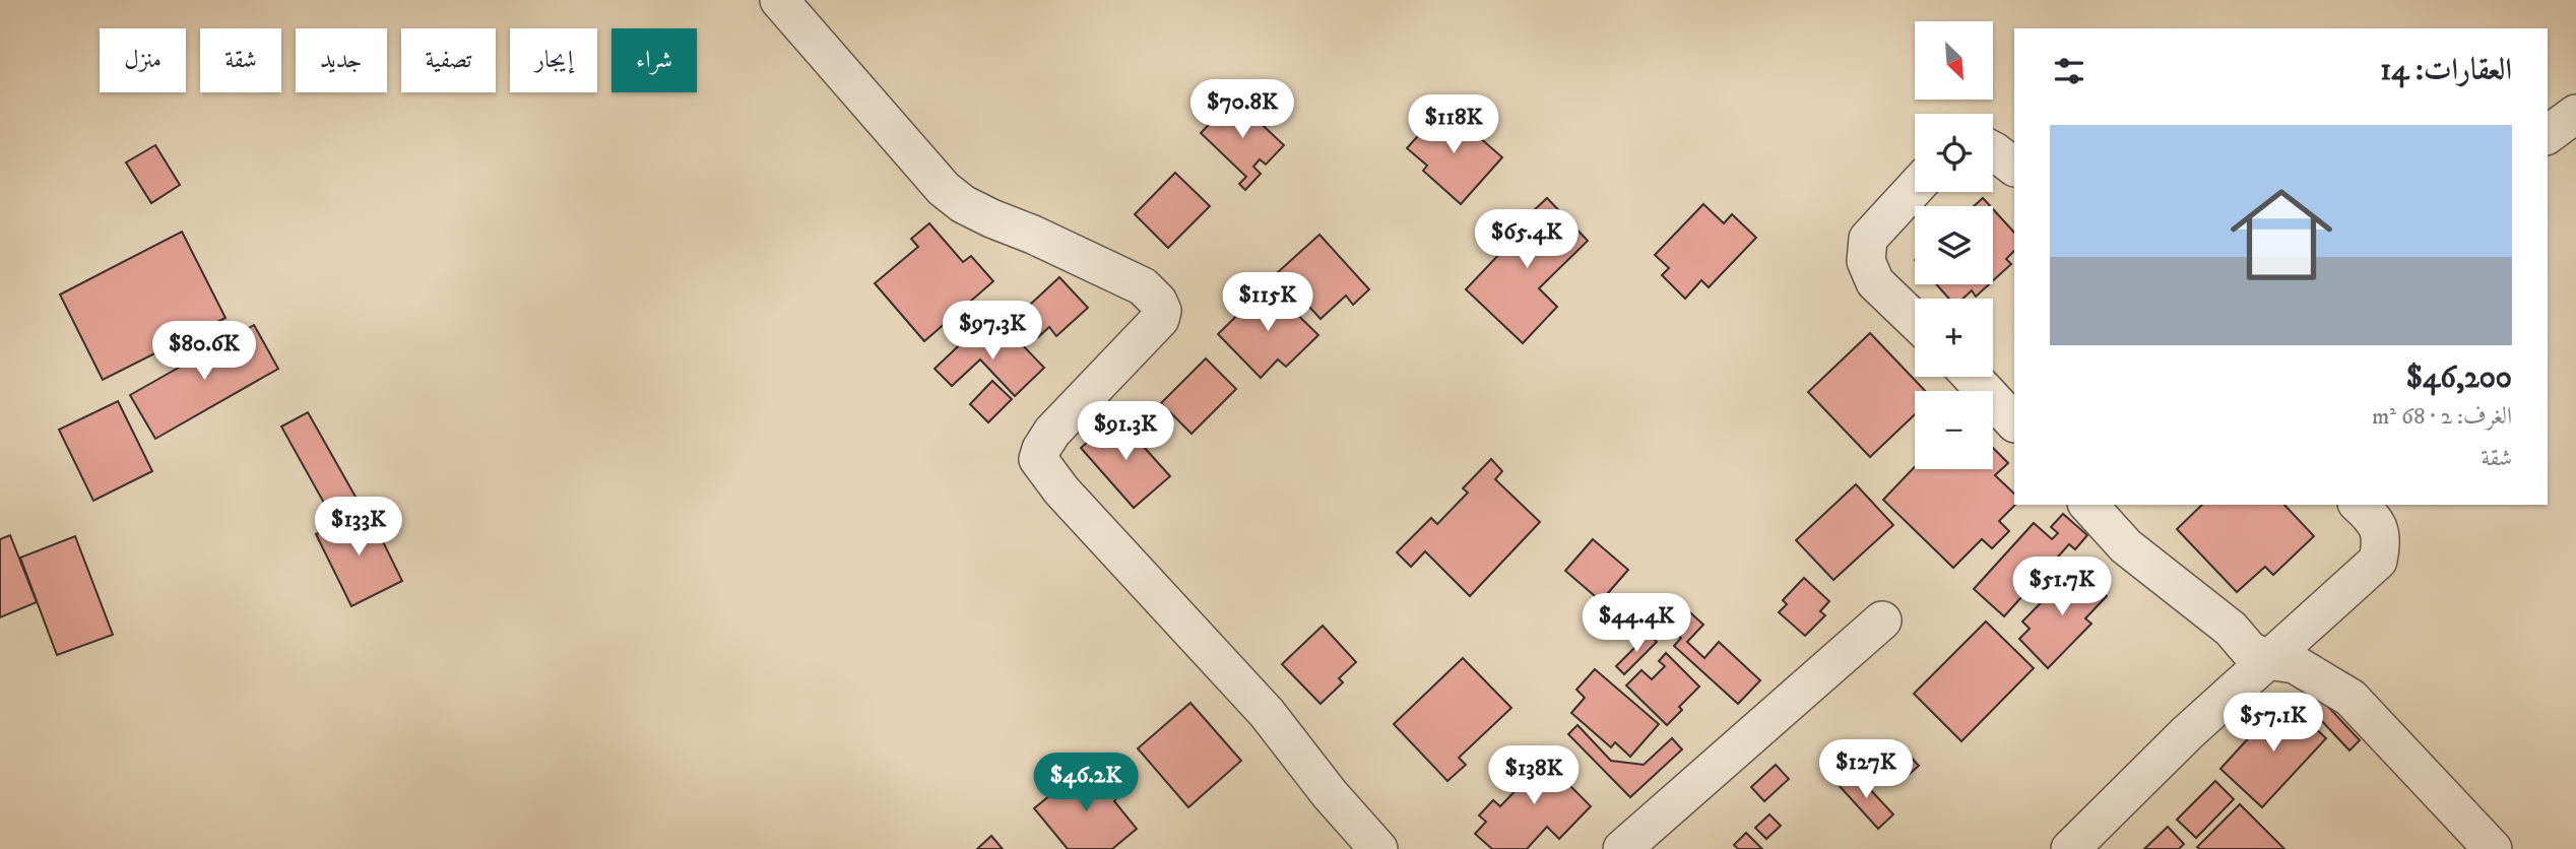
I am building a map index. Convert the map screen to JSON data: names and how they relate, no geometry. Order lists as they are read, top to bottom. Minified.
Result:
{"north":"bottom right","page":{"map_buttons":["+","−"],"chip":["شراء","إيجار","تصفية","جديد","شقة","منزل"],"heading":"العقارات: 14","price":["$70.8K","$118K","$65.4K","$115K","$97.3K","$80.6K","$91.3K","$133K","$51.7K","$44.4K","$57.1K","$127K","$138K","$46.2K"],"list":[{"name":"$46,200","note":"الغرف: 2 · 68 m² · شقة"}]}}
